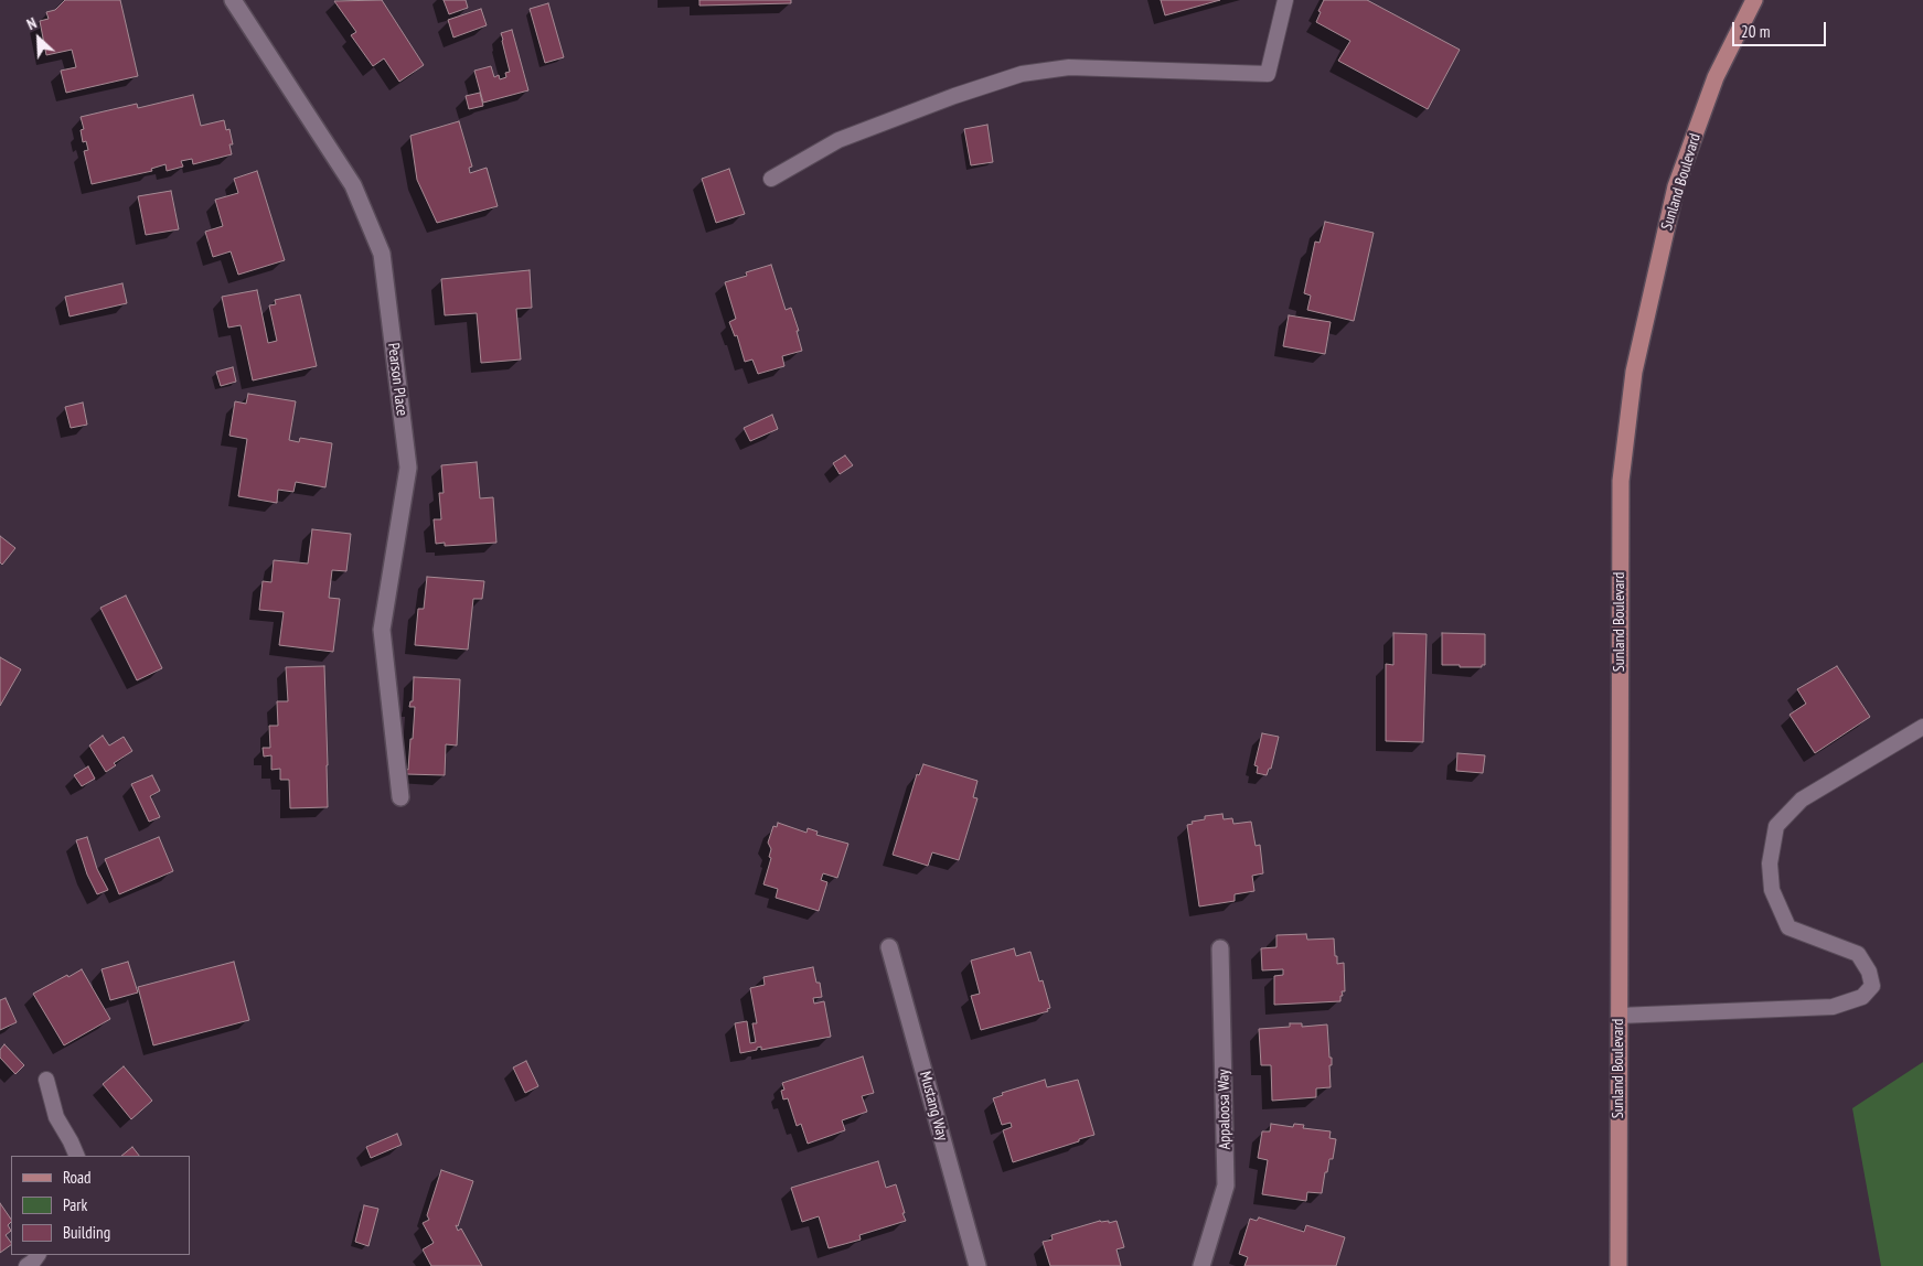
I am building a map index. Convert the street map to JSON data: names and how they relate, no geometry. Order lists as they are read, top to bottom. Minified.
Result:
{"streets":{"main road":["Sunland Boulevard"],"street":["Pearson Place","Mustang Way","Appaloosa Way"]},"legend":["Road","Park","Building"],"scale_bar":"20 m","north":"top left"}
